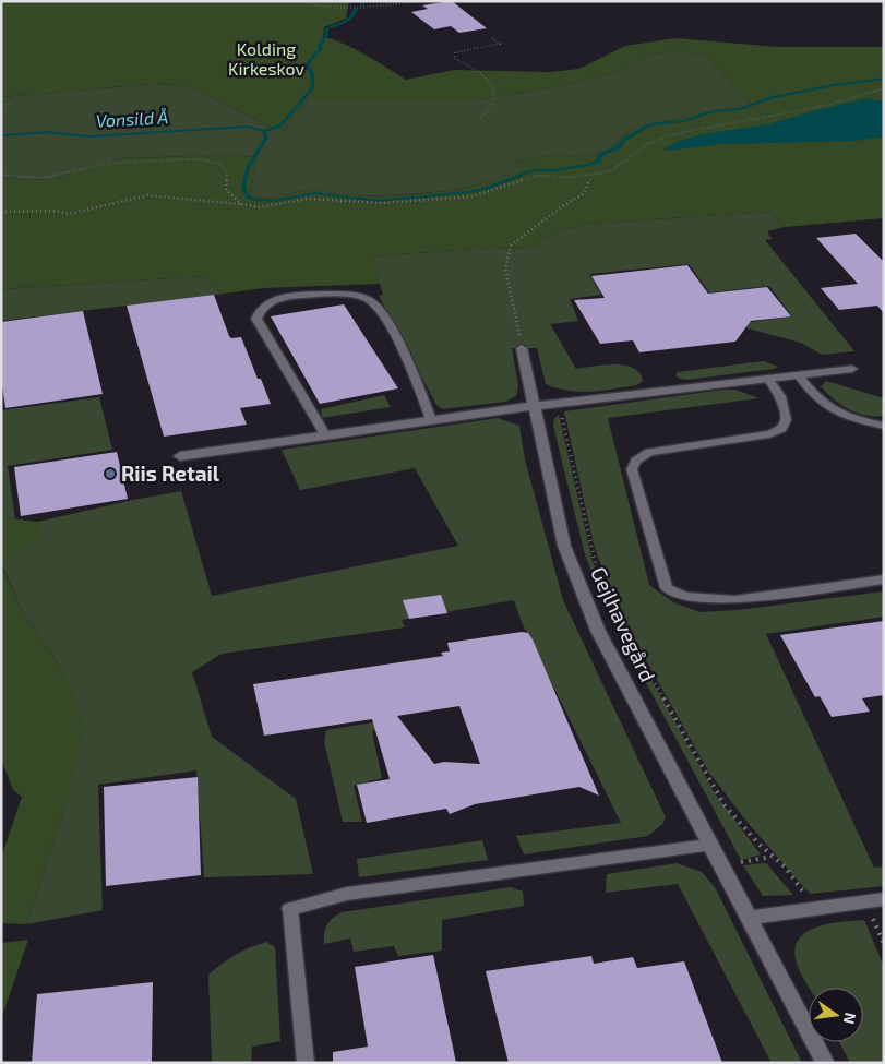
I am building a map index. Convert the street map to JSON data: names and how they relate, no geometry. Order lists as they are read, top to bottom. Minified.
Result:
{"streets":{"street":["Gejlhavegård"]},"water":["Vonsild Å"],"parks":["Kolding Kirkeskov"],"places":["Riis Retail"],"north":"right"}
